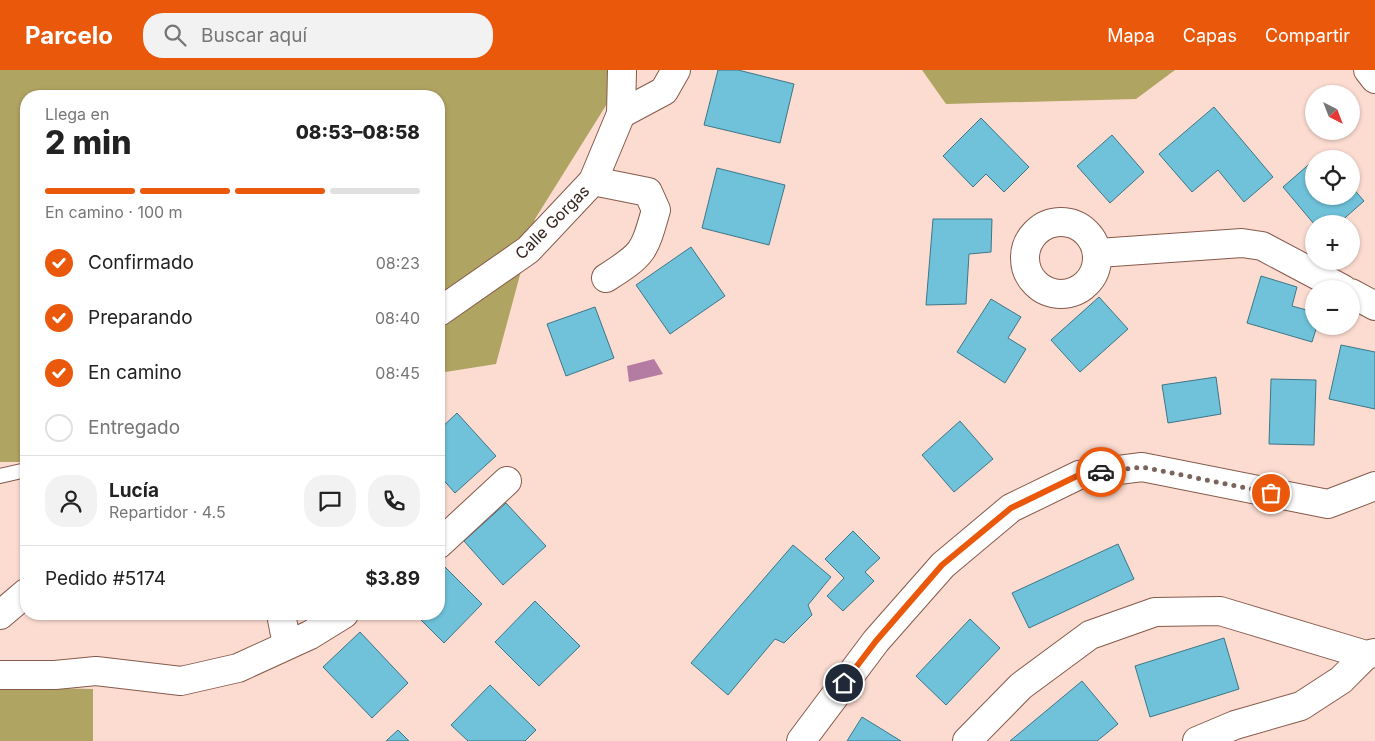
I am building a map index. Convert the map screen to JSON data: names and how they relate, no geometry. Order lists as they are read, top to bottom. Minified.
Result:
{"streets":{"street":["Calle Gorgas"]},"north":"bottom right","page":{"header":"Parcelo","search":"Buscar aquí","nav":["Mapa","Capas","Compartir"],"map_buttons":["+","−"],"heading":["2 min","Llega en","08:53–08:58"],"panel":["Lucía","Repartidor · 4.5","Pedido #5174","$3.89"],"bar":"En camino · 100 m","list":[["Confirmado","08:23"],["Preparando","08:40"],["En camino","08:45"],"Entregado"]}}
